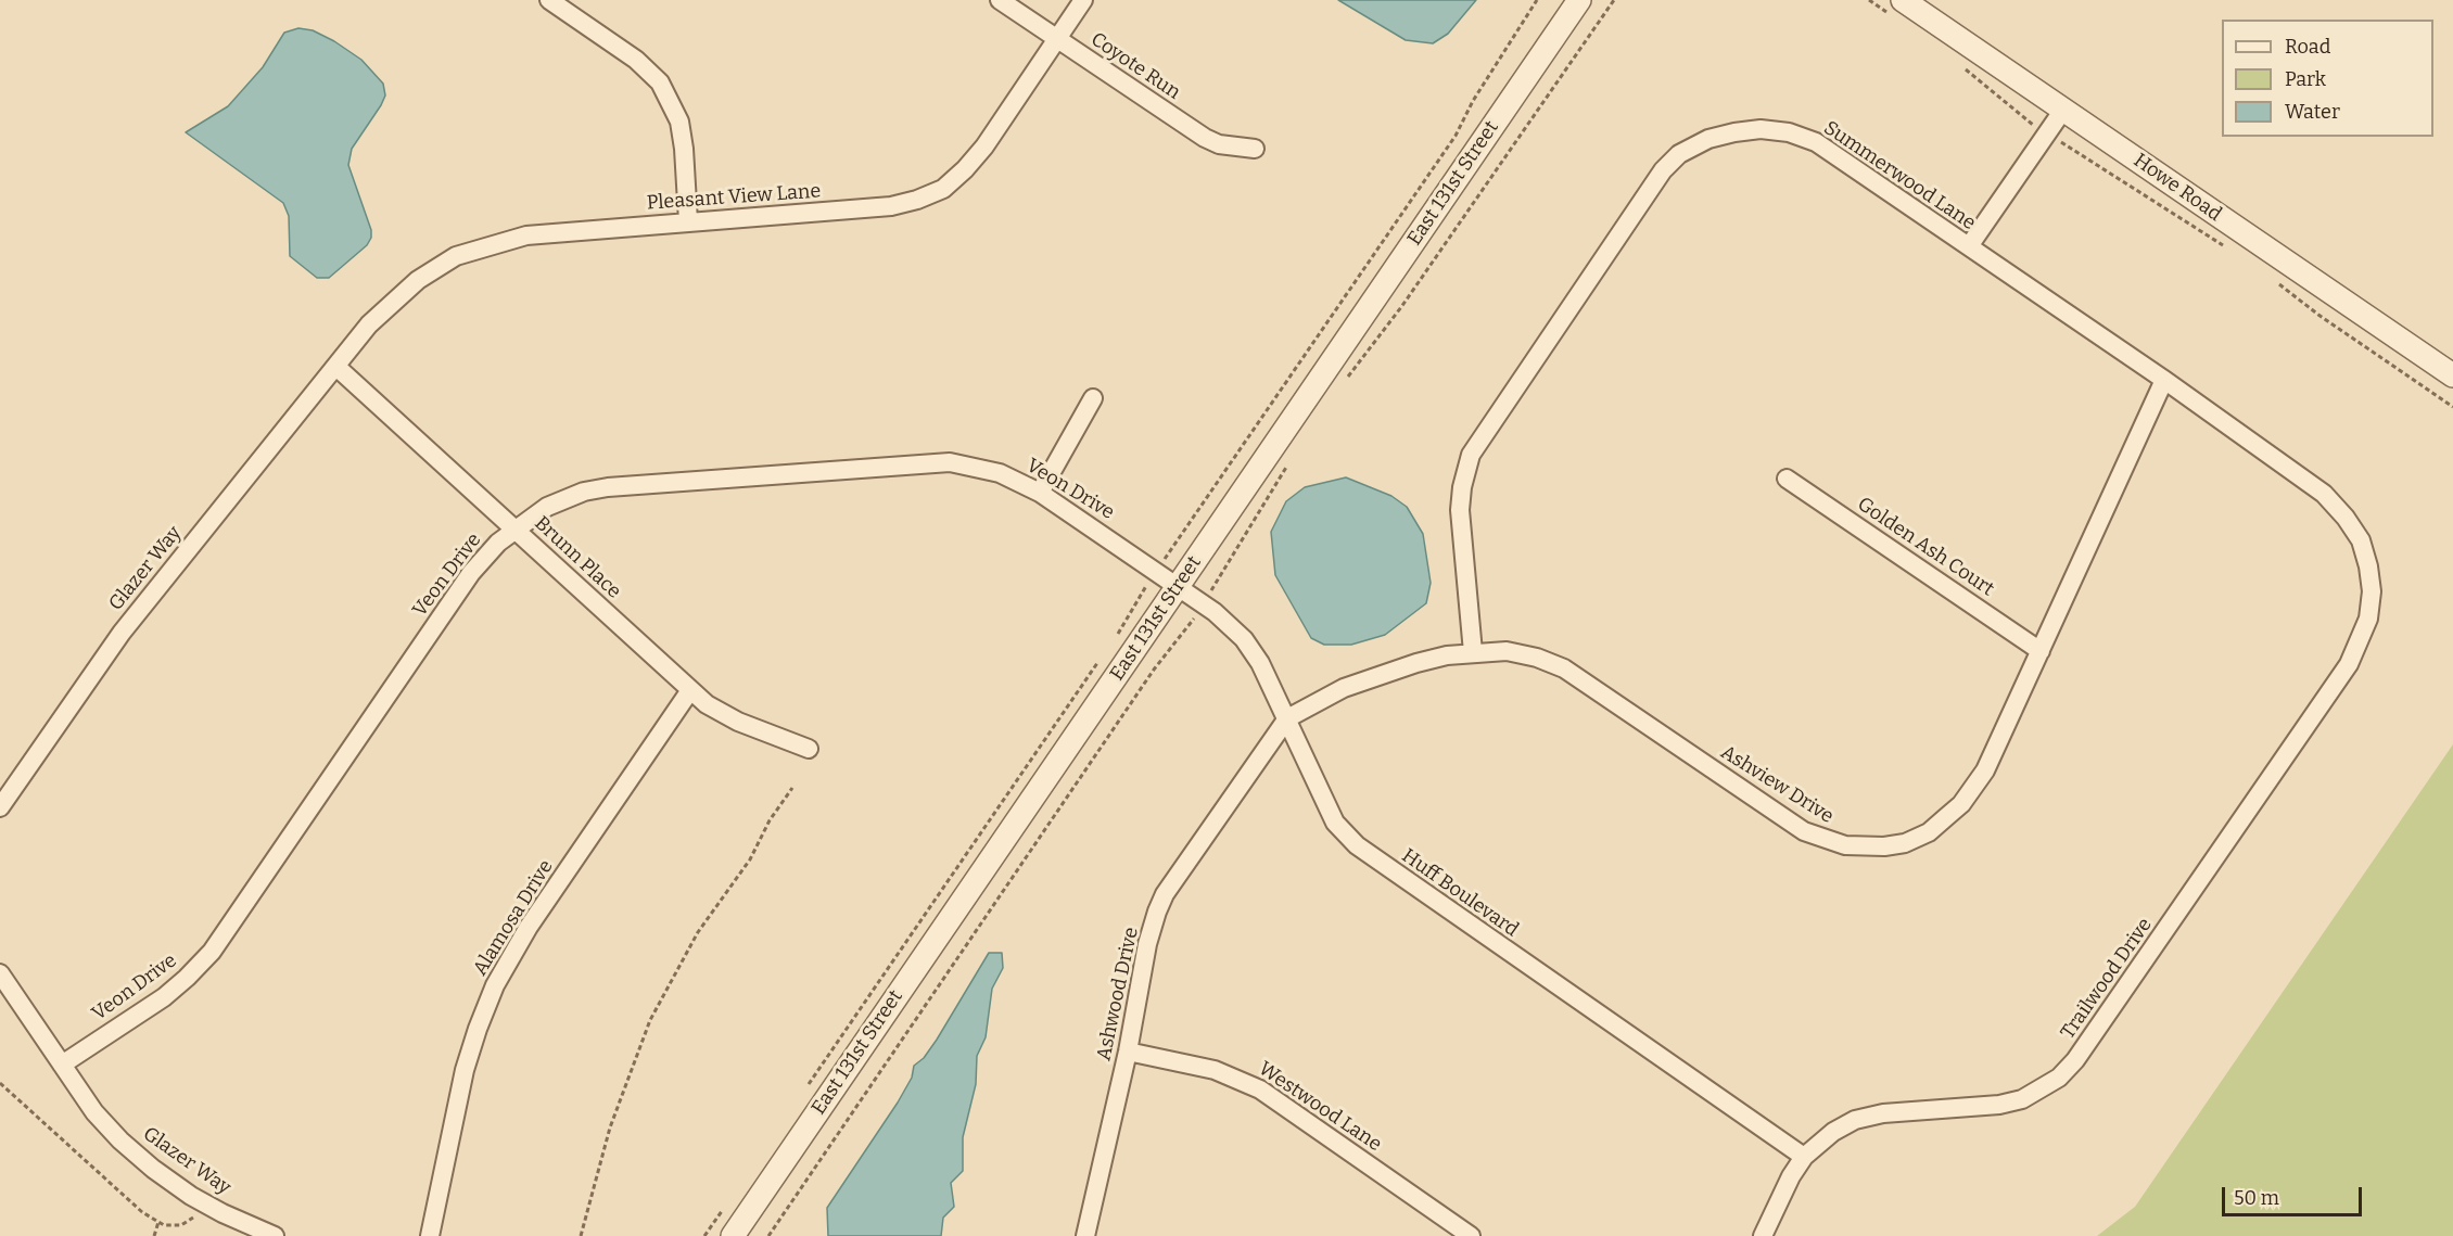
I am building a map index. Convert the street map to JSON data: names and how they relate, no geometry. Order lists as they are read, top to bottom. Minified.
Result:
{"streets":{"street":["Coyote Run","Summerwood Lane","East 131st Street","Howe Road","Pleasant View Lane","Veon Drive","Golden Ash Court","Brunn Place","Glazer Way","Ashview Drive","Huff Boulevard","Alamosa Drive","Trailwood Drive","Ashwood Drive","Westwood Lane"]},"crossings":[["Coyote Run","Pleasant View Lane"],["Summerwood Lane","Ashview Drive"],["Summerwood Lane","Trailwood Drive"],["East 131st Street","Veon Drive"],["East 131st Street","Huff Boulevard"],["Pleasant View Lane","Brunn Place"],["Pleasant View Lane","Glazer Way"],["Veon Drive","Brunn Place"],["Veon Drive","Glazer Way"],["Veon Drive","Huff Boulevard"],["Golden Ash Court","Ashview Drive"],["Brunn Place","Glazer Way"],["Brunn Place","Alamosa Drive"],["Ashview Drive","Huff Boulevard"],["Ashview Drive","Ashwood Drive"],["Huff Boulevard","Trailwood Drive"],["Huff Boulevard","Ashwood Drive"],["Ashwood Drive","Westwood Lane"]],"legend":["Road","Park","Water"],"scale_bar":"50 m"}
